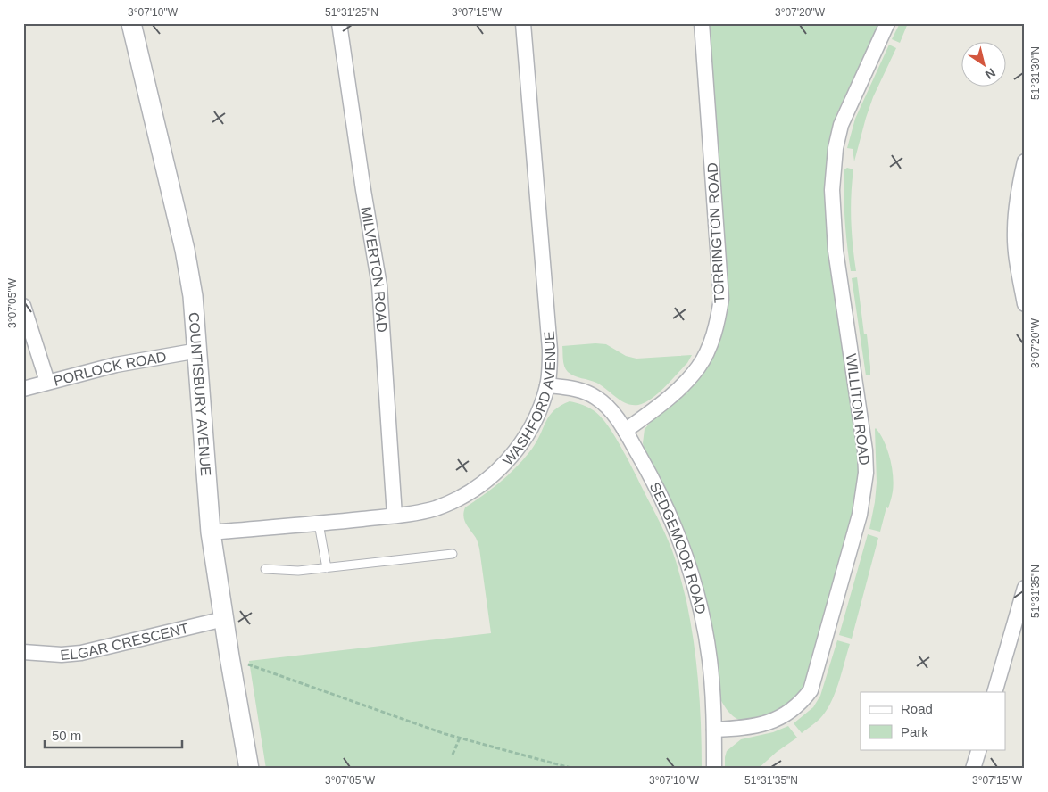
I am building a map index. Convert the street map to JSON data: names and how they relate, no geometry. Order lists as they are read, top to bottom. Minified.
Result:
{"streets":{"street":["TORRINGTON ROAD","MILVERTON ROAD","PORLOCK ROAD","COUNTISBURY AVENUE","WASHFORD AVENUE","WILLITON ROAD","SEDGEMOOR ROAD","ELGAR CRESCENT"]},"crossings":[["TORRINGTON ROAD","SEDGEMOOR ROAD"],["MILVERTON ROAD","WASHFORD AVENUE"],["PORLOCK ROAD","COUNTISBURY AVENUE"],["COUNTISBURY AVENUE","WASHFORD AVENUE"],["COUNTISBURY AVENUE","ELGAR CRESCENT"],["WASHFORD AVENUE","SEDGEMOOR ROAD"],["WILLITON ROAD","SEDGEMOOR ROAD"]],"legend":["Road","Park"],"scale_bar":"50 m","north":"bottom right","coordinates":["3°07'10\"W","51°31'25\"N","3°07'15\"W","3°07'20\"W","51°31'30\"N","3°07'05\"W","51°31'35\"N"]}
